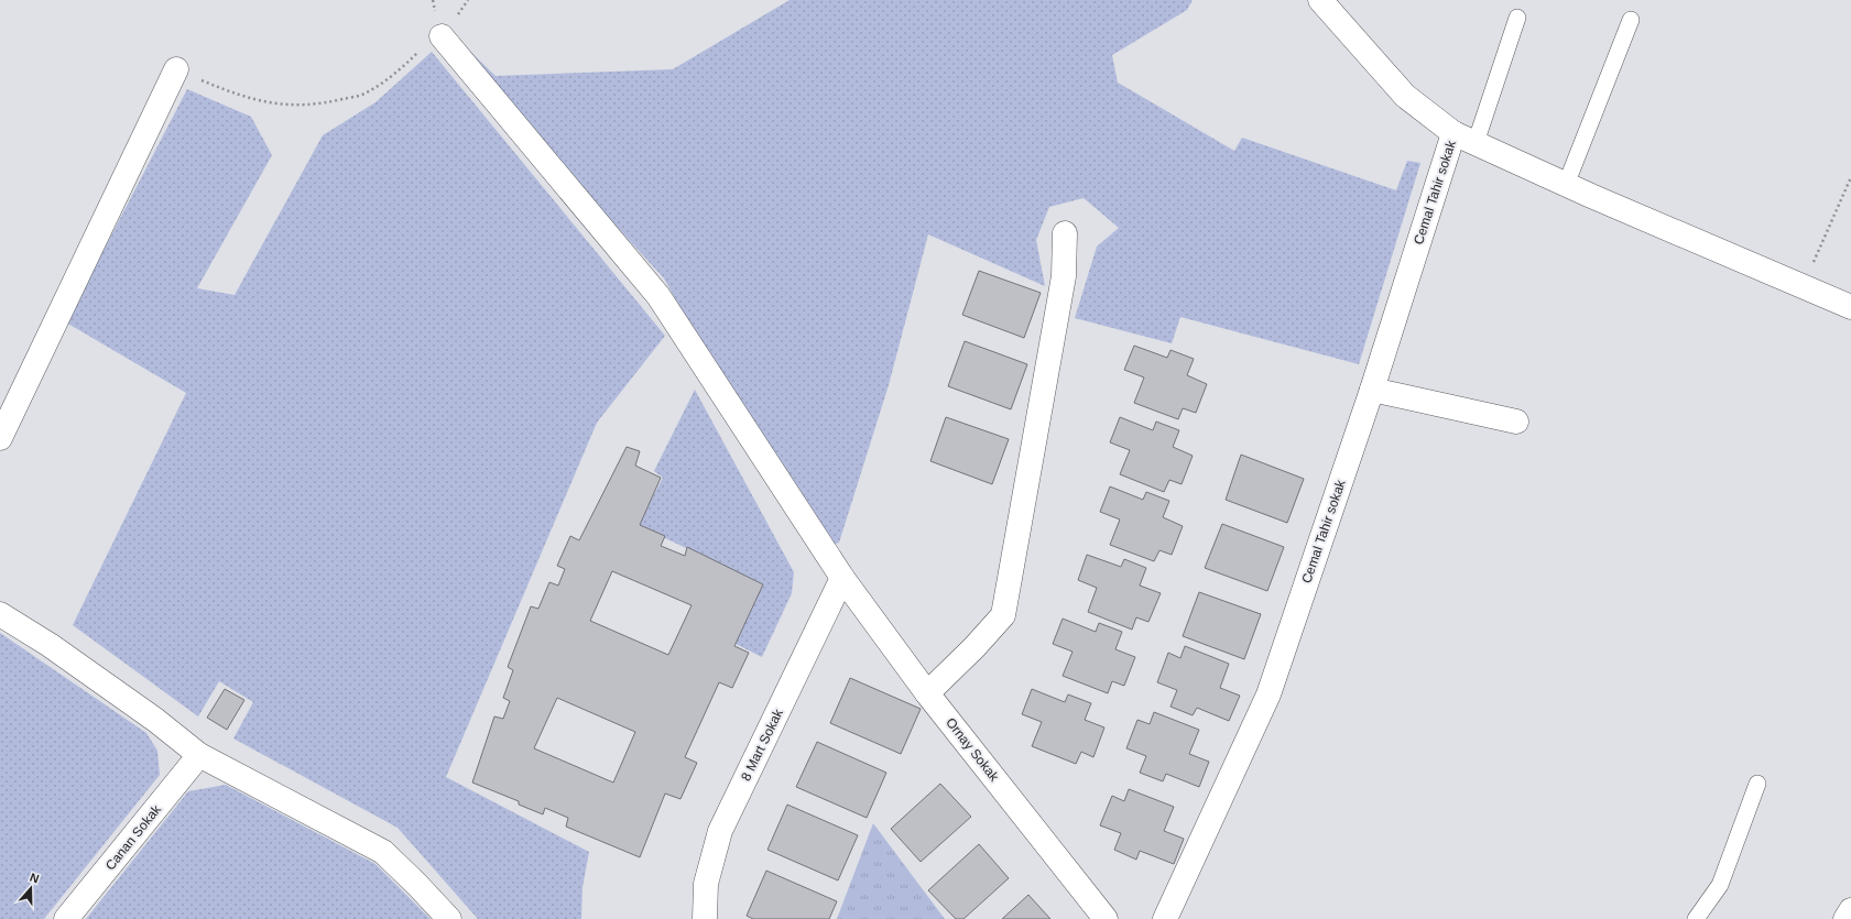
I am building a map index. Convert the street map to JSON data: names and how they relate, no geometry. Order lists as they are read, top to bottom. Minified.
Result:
{"streets":{"street":["Cemal Tahir sokak","8 Mart Sokak","Ornay Sokak","Canan Sokak"]},"crossings":[["8 Mart Sokak","Ornay Sokak"]],"north":"top"}
